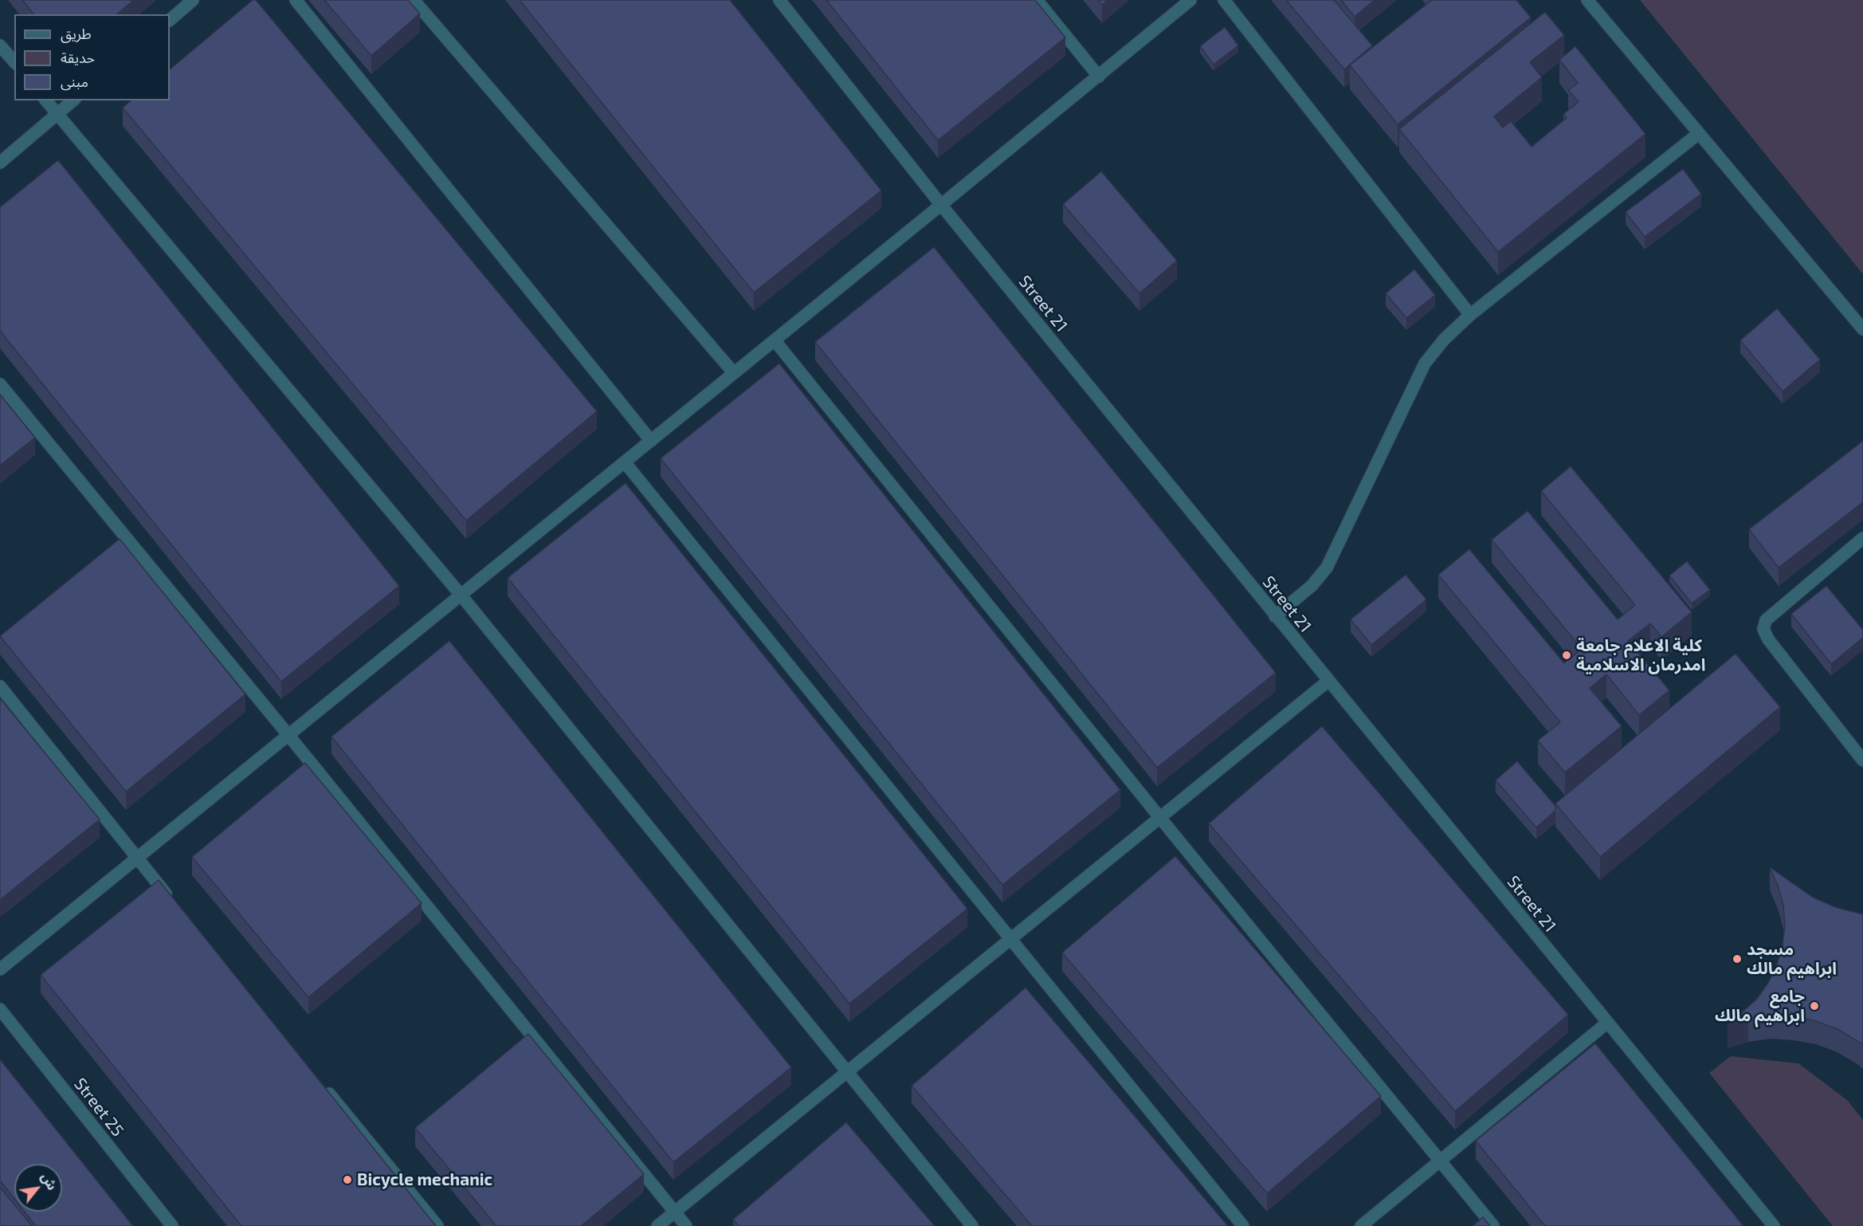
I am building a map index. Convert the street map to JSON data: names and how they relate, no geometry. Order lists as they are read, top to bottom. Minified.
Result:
{"streets":{"street":["Street 21","Street 25"]},"places":["كلية الاعلام جامعة امدرمان الاسلامية","مسجد ابراهيم مالك","جامع ابراهيم مالك","Bicycle mechanic"],"legend":["طريق","حديقة","مبنى"],"north":"top right"}
